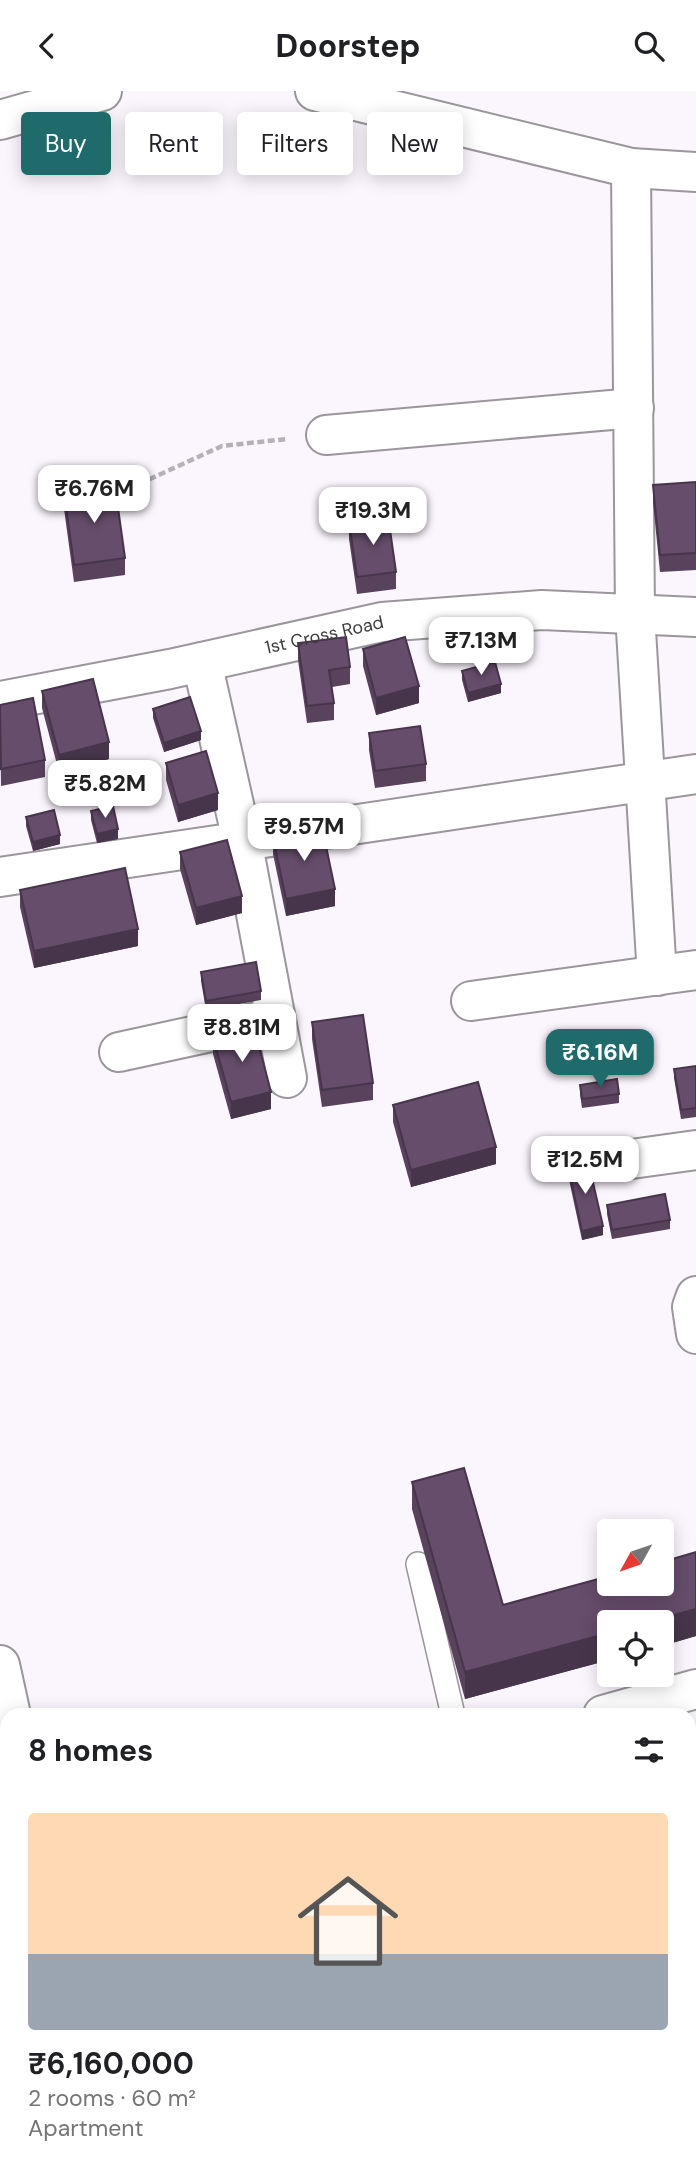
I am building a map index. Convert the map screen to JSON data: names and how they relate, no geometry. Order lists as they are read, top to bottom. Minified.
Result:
{"streets":{"street":["1st Cross Road"]},"north":"bottom left","page":{"header":"Doorstep","chip":["Buy","Rent","Filters","New"],"price":["₹6.76M","₹19.3M","₹7.13M","₹5.82M","₹9.57M","₹8.81M","₹6.16M","₹12.5M"],"heading":"8 homes","list":[{"name":"₹6,160,000","note":"2 rooms · 60 m² · Apartment"}]}}
